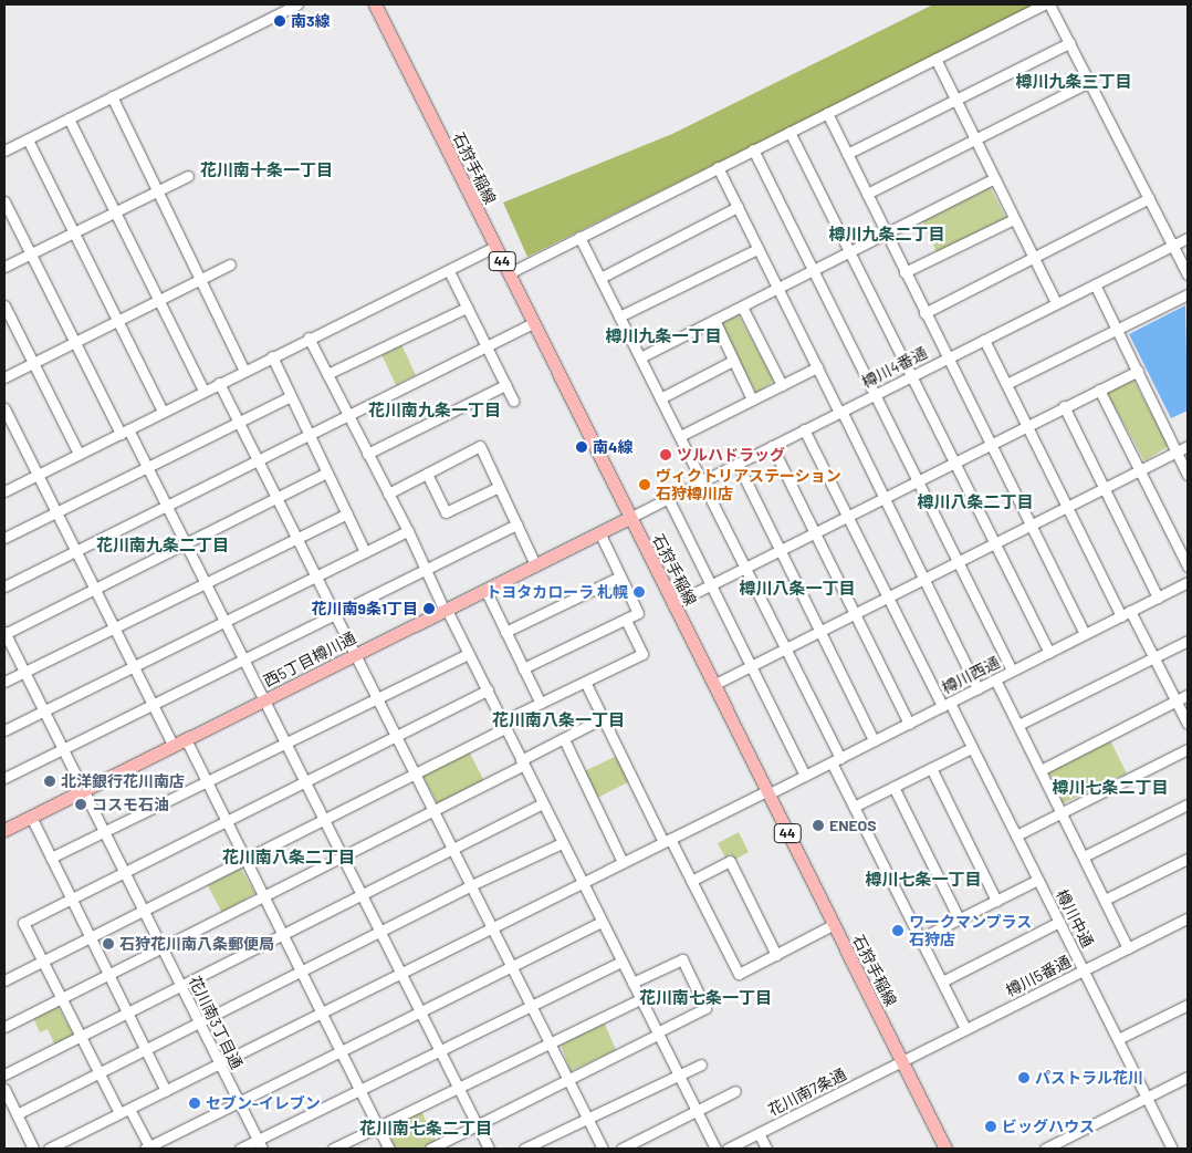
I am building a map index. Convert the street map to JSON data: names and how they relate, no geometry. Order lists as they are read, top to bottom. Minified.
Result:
{"streets":{"main road":["石狩手稲線","44","西5丁目樽川通"],"street":["樽川4番通","樽川西通","樽川中通","樽川5番通","花川南3丁目通","花川南7条通"]},"crossings":[["石狩手稲線","樽川4番通"],["石狩手稲線","西5丁目樽川通"],["石狩手稲線","樽川西通"],["石狩手稲線","樽川5番通"],["石狩手稲線","花川南7条通"],["樽川4番通","西5丁目樽川通"],["樽川4番通","樽川中通"],["西5丁目樽川通","花川南3丁目通"],["樽川西通","樽川中通"],["樽川西通","花川南3丁目通"],["樽川中通","樽川5番通"],["樽川5番通","花川南7条通"]],"districts":["樽川九条三丁目","花川南十条一丁目","樽川九条二丁目","樽川九条一丁目","花川南九条一丁目","樽川八条二丁目","花川南九条二丁目","樽川八条一丁目","花川南八条一丁目","樽川七条二丁目","花川南八条二丁目","樽川七条一丁目","花川南七条一丁目","花川南七条二丁目"],"places":["南3線","南4線","ツルハドラッグ","ヴィクトリアステーション 石狩樽川店","トヨタカローラ 札幌","花川南9条1丁目","北洋銀行花川南店","コスモ石油","ENEOS","ワークマンプラス 石狩店","石狩花川南八条郵便局","パストラル花川","セブン-イレブン","ビッグハウス"]}
